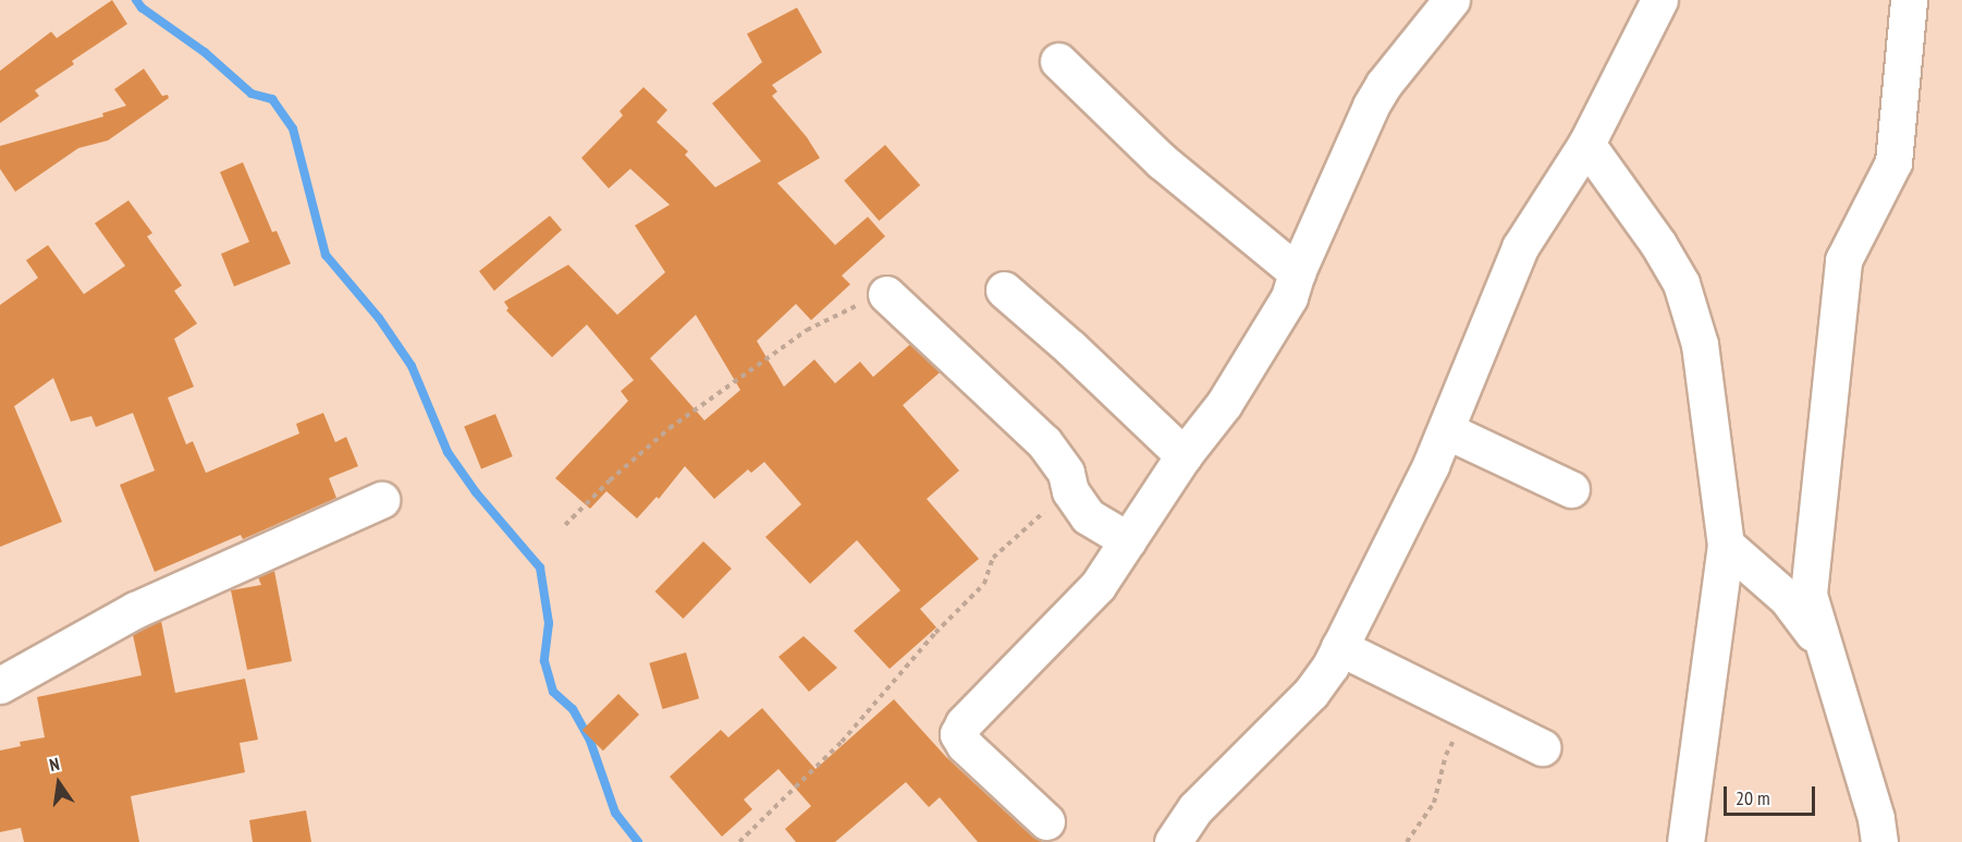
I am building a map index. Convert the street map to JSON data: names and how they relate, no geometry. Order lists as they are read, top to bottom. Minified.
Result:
{"scale_bar":"20 m","north":"top"}
